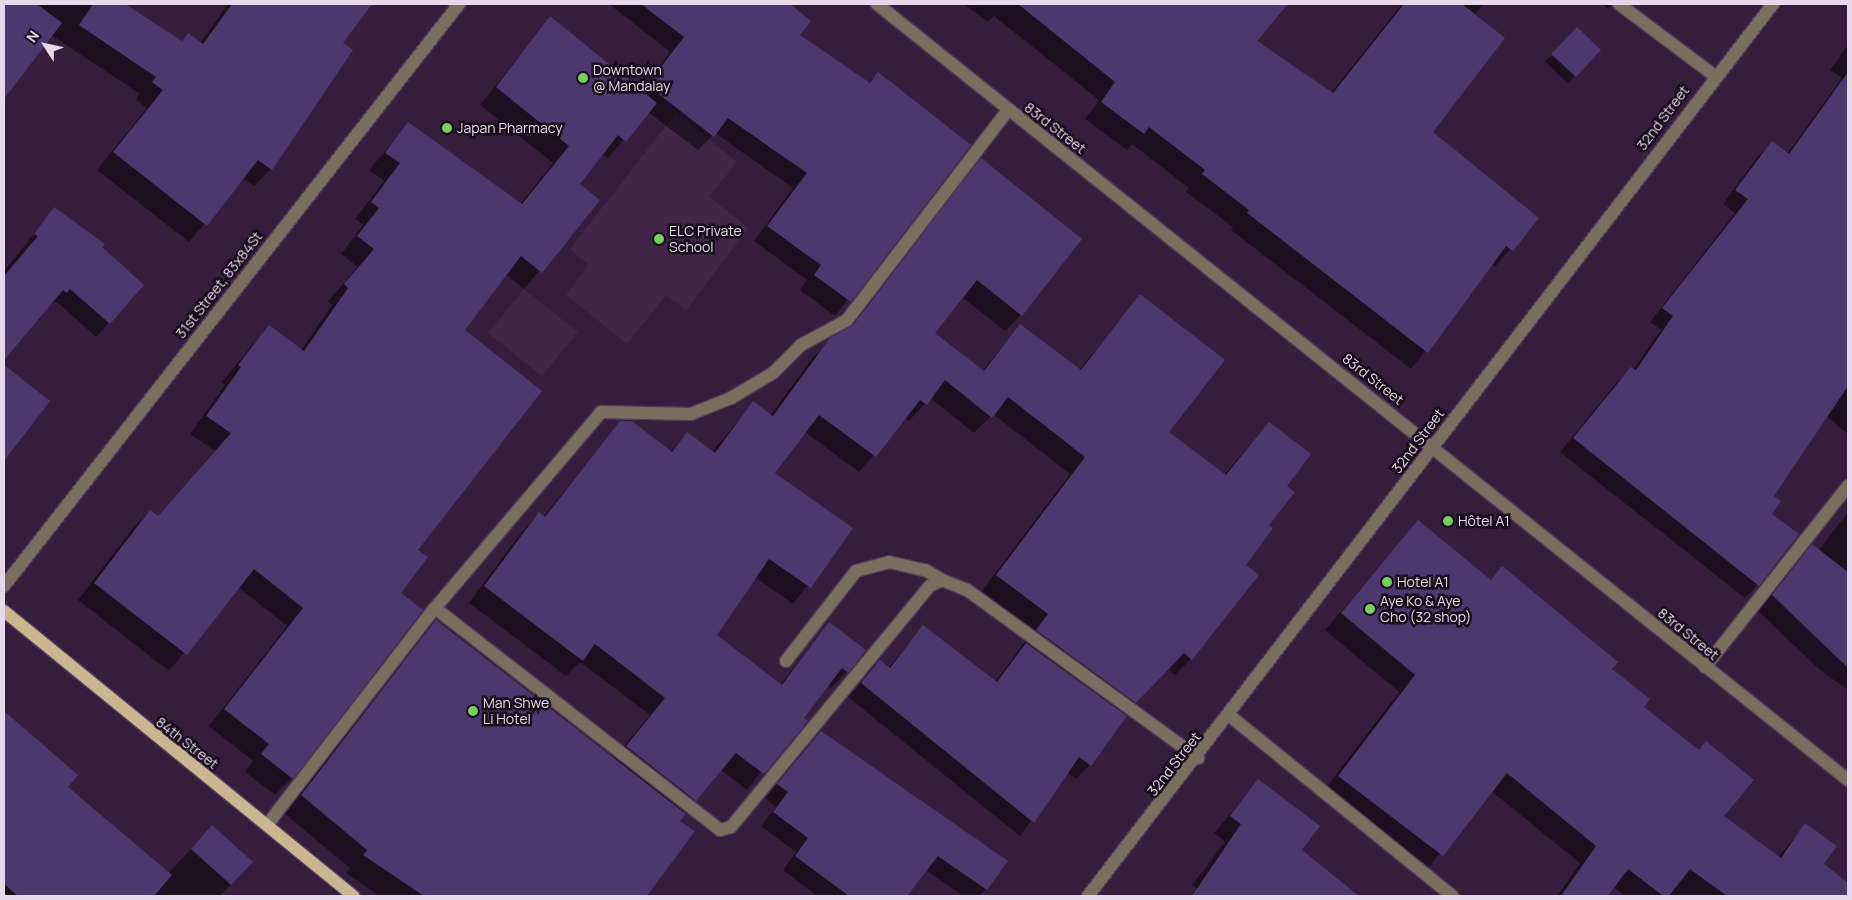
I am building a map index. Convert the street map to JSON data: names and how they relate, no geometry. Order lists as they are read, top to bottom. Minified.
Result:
{"streets":{"main road":["84th Street"],"street":["32nd Street","83rd Street","31st Street, 83x84St"]},"crossings":[["32nd Street","83rd Street"]],"places":["Downtown @ Mandalay","Japan Pharmacy","ELC Private School","Hôtel A1","Hotel A1","Aye Ko & Aye Cho (32 shop)","Man Shwe Li Hotel"],"north":"top left"}
